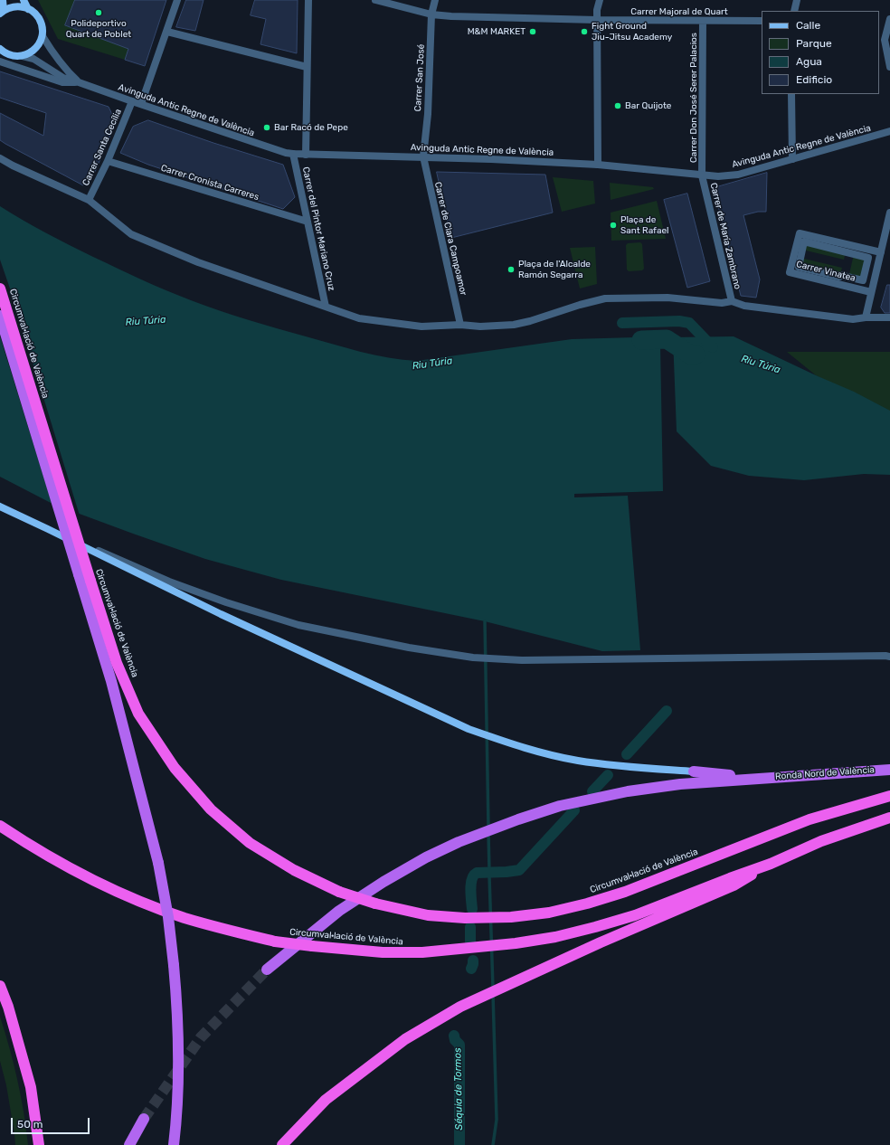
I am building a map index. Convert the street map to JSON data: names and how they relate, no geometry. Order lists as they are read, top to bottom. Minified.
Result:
{"streets":{"highway":["Circumval·lació de València","Ronda Nord de València"],"street":["Carrer Majoral de Quart","Carrer San José","Carrer Don José Serer Palacios","Avinguda Antic Regne de València","Carrer Santa Cecília","Carrer Cronista Carreres","Carrer del Pintor Mariano Cruz","Carrer de María Zambrano","Carrer de Clara Campoamor","Carrer Vinatea"]},"crossings":[["Carrer Majoral de Quart","Carrer San José"],["Carrer Majoral de Quart","Carrer Don José Serer Palacios"],["Carrer San José","Avinguda Antic Regne de València"],["Carrer San José","Carrer de Clara Campoamor"],["Carrer Don José Serer Palacios","Avinguda Antic Regne de València"],["Carrer Don José Serer Palacios","Carrer de María Zambrano"],["Avinguda Antic Regne de València","Carrer Santa Cecília"],["Avinguda Antic Regne de València","Carrer del Pintor Mariano Cruz"],["Avinguda Antic Regne de València","Carrer de María Zambrano"],["Avinguda Antic Regne de València","Carrer de Clara Campoamor"],["Carrer Santa Cecília","Carrer Cronista Carreres"],["Carrer Cronista Carreres","Carrer del Pintor Mariano Cruz"]],"water":["Riu Túria","Séquia de Tormos"],"places":["Polideportivo Quart de Poblet","M&M MARKET","Fight Ground Jiu-Jitsu Academy","Bar Quijote","Bar Racó de Pepe","Plaça de Sant Rafael","Plaça de l'Alcalde Ramón Segarra"],"legend":["Calle","Parque","Agua","Edificio"],"scale_bar":"50 m"}
